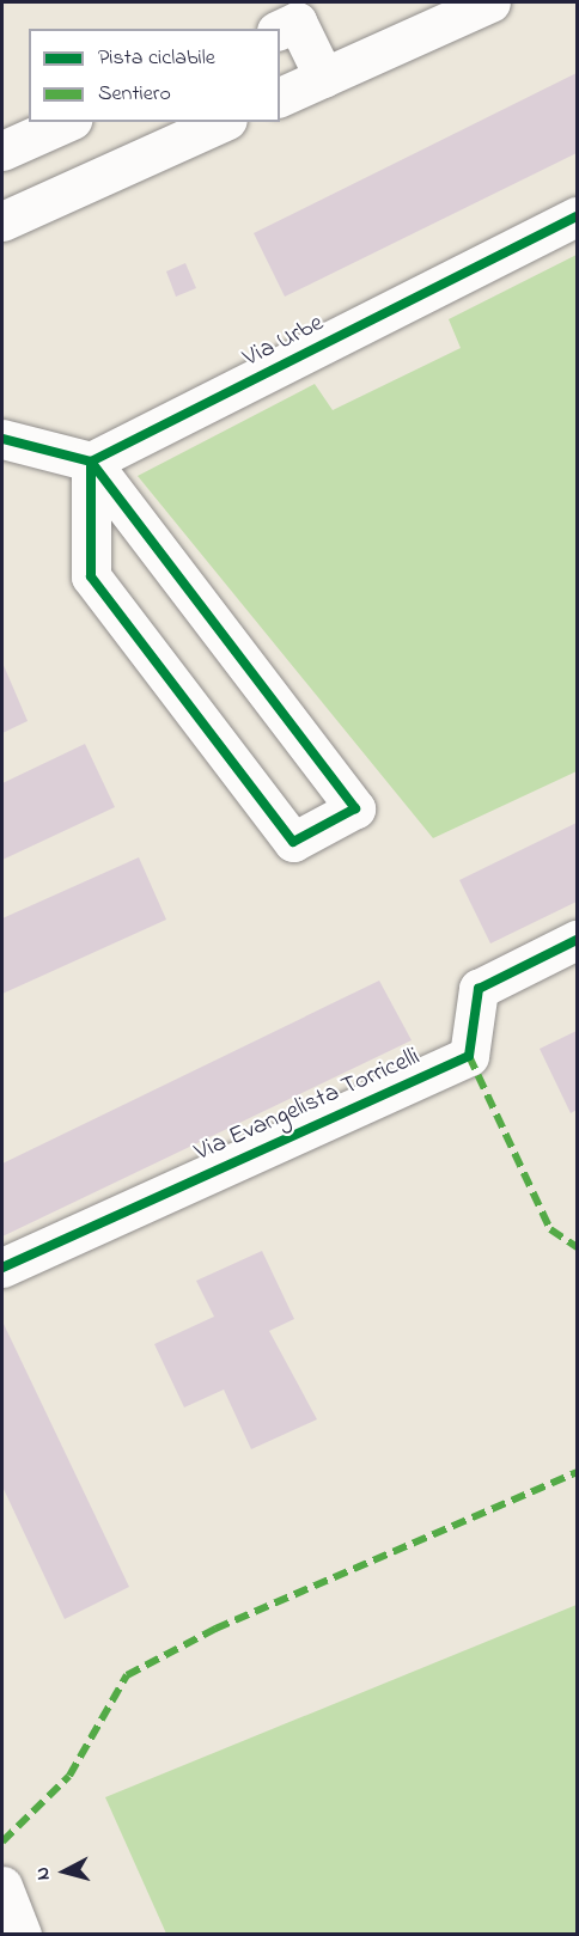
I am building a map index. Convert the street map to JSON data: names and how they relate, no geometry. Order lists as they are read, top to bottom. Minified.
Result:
{"streets":{"street":["Via Urbe","Via Evangelista Torricelli"]},"legend":["Pista ciclabile","Sentiero"],"north":"left"}
